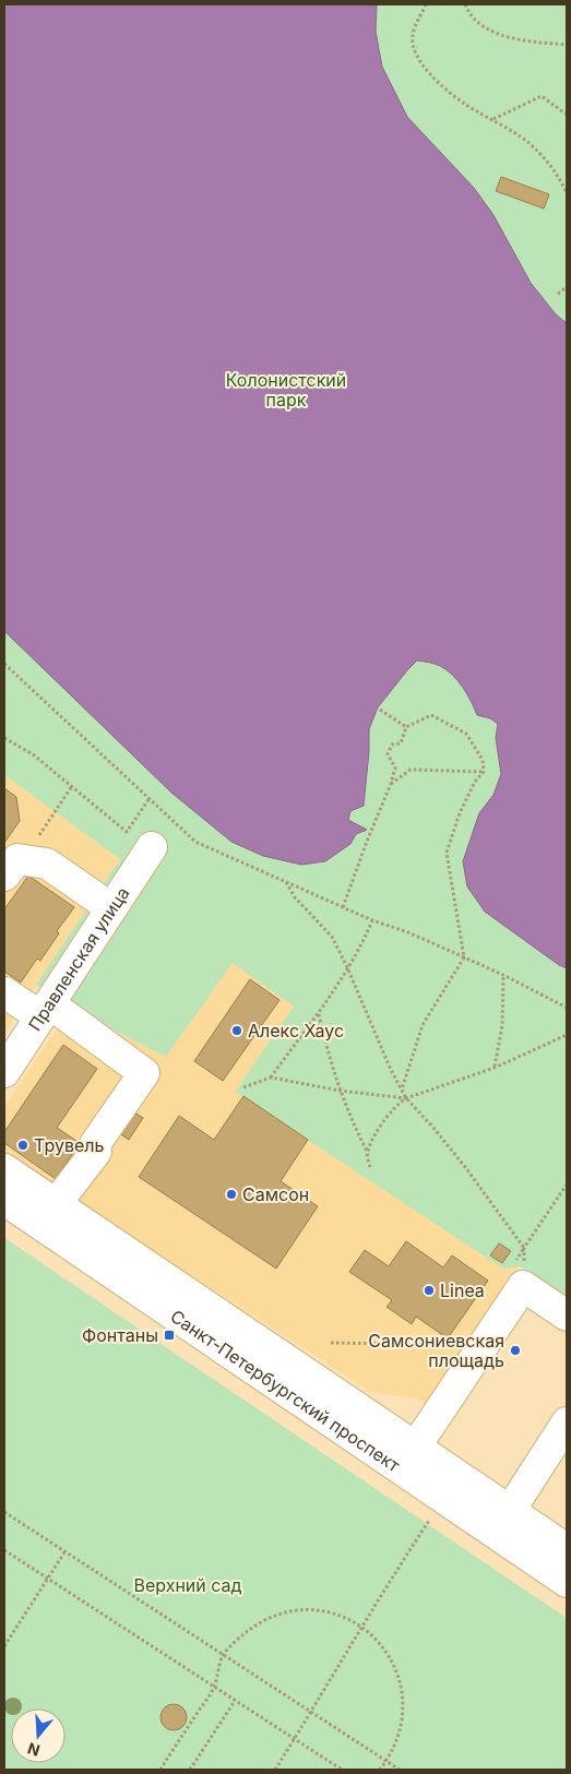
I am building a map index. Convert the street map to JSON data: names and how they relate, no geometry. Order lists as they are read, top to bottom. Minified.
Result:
{"streets":{"main road":["Правленская улица","Санкт-Петербургский проспект"]},"parks":["Колонистский парк","Верхний сад"],"places":{"other":["Алекс Хаус","Трувель","Самсон","Linea","Самсониевская площадь"],"transit":["Фонтаны"]},"north":"bottom"}
